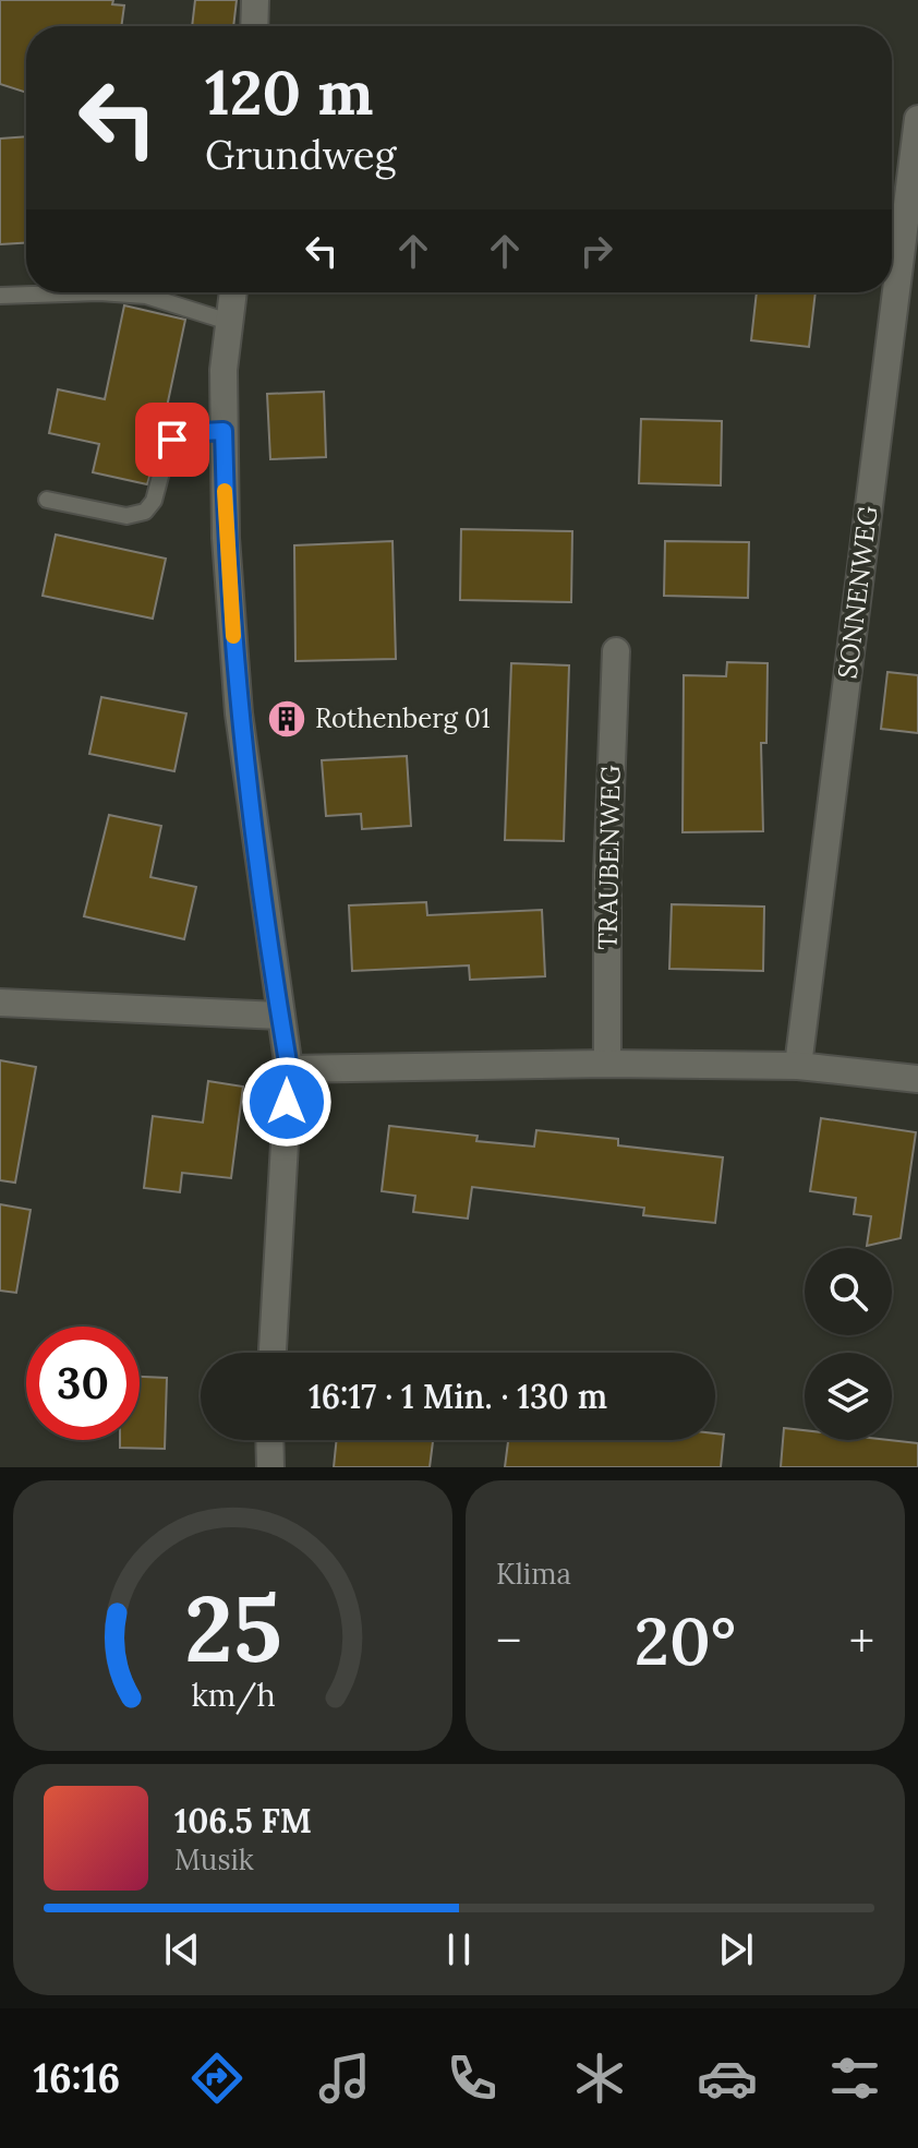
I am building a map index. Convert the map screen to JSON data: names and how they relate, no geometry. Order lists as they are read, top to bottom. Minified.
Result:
{"streets":{"street":["SONNENWEG","TRAUBENWEG"]},"places":{"building":["Rothenberg 01"]},"page":{"turn":["120 m","Grundweg"],"limit":"30","trip":"16:17 · 1 Min. · 130 m","tile":"Klima","heat":["−","20°","+"],"song":["106.5 FM","Musik"],"tabs":"16:16","gauge":["25","km/h"]}}
